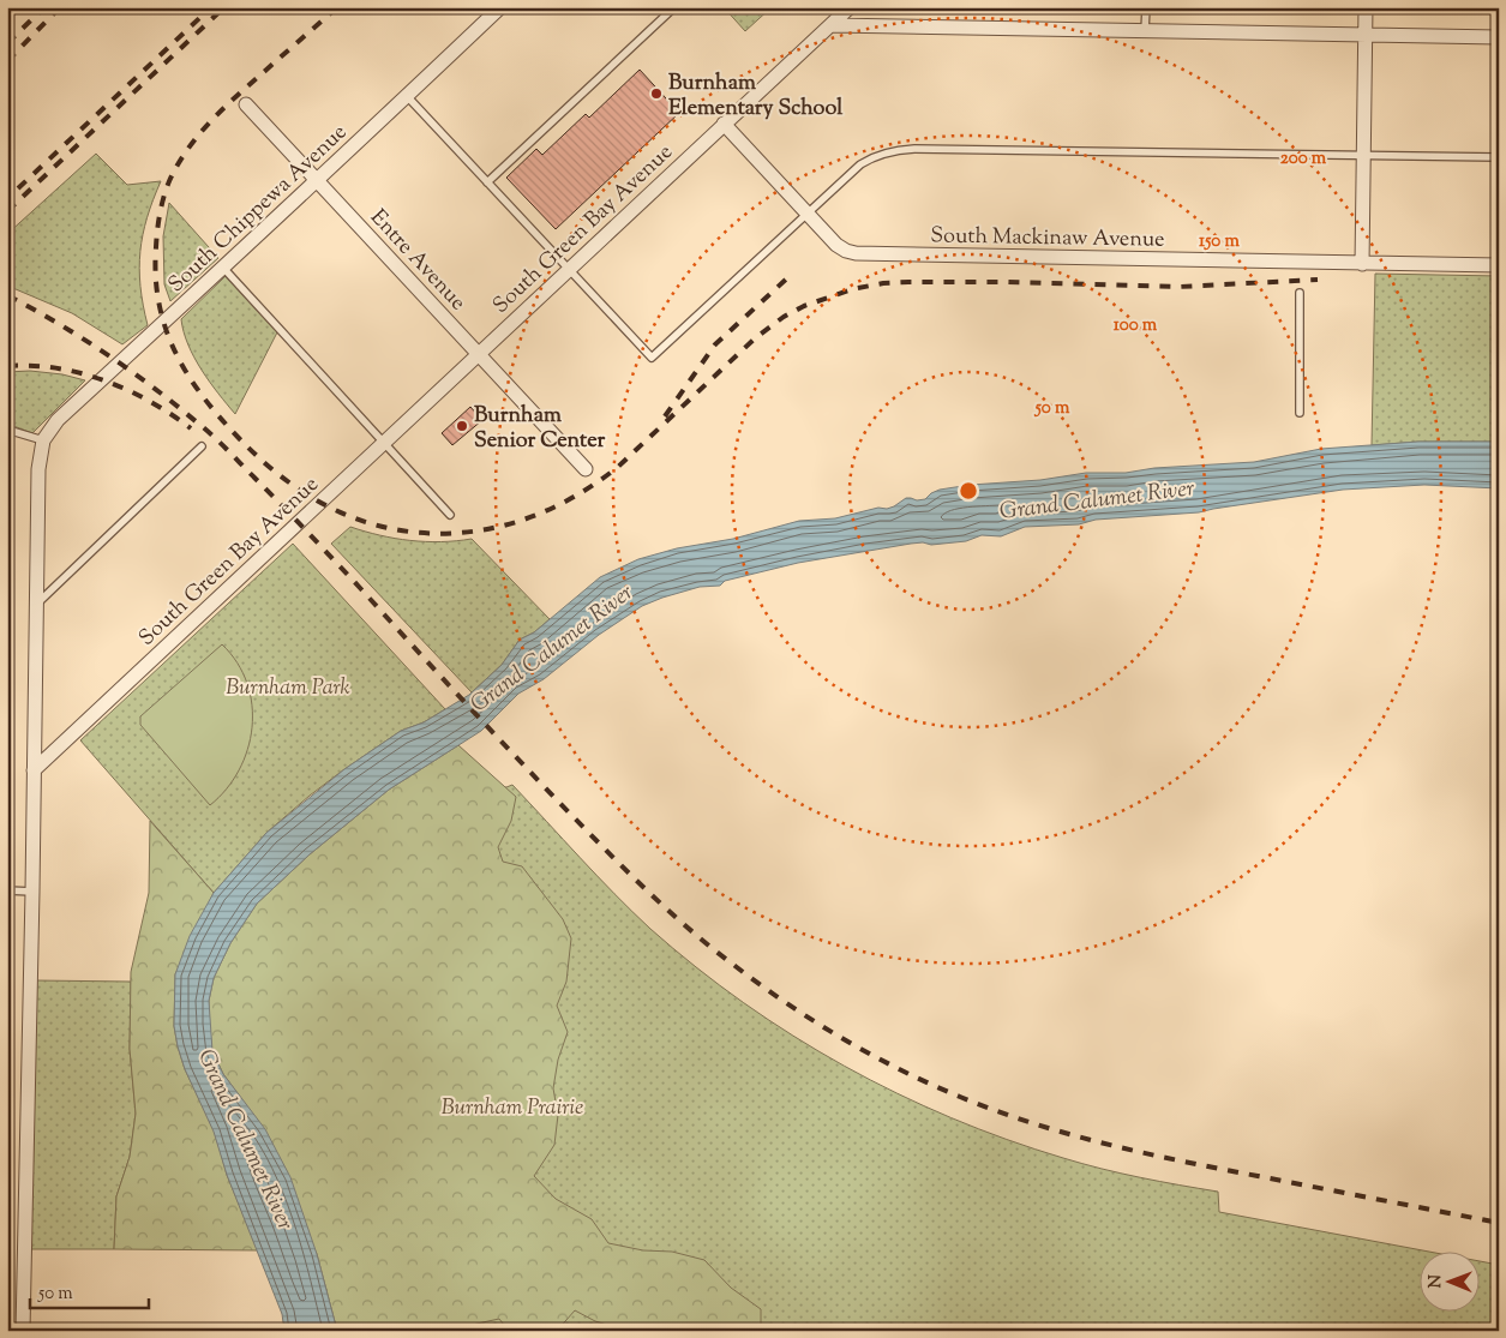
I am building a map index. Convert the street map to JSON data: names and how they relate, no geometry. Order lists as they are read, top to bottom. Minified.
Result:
{"streets":{"street":["South Chippewa Avenue","South Green Bay Avenue","South Mackinaw Avenue","Entre Avenue"]},"crossings":[["South Chippewa Avenue","Entre Avenue"],["South Green Bay Avenue","South Mackinaw Avenue"],["South Green Bay Avenue","Entre Avenue"]],"water":["Grand Calumet River"],"parks":["Burnham Park","Burnham Prairie"],"places":["Burnham Elementary School","Burnham Senior Center"],"scale_bar":"50 m","north":"left","rings":["200 m","150 m","100 m","50 m"]}
